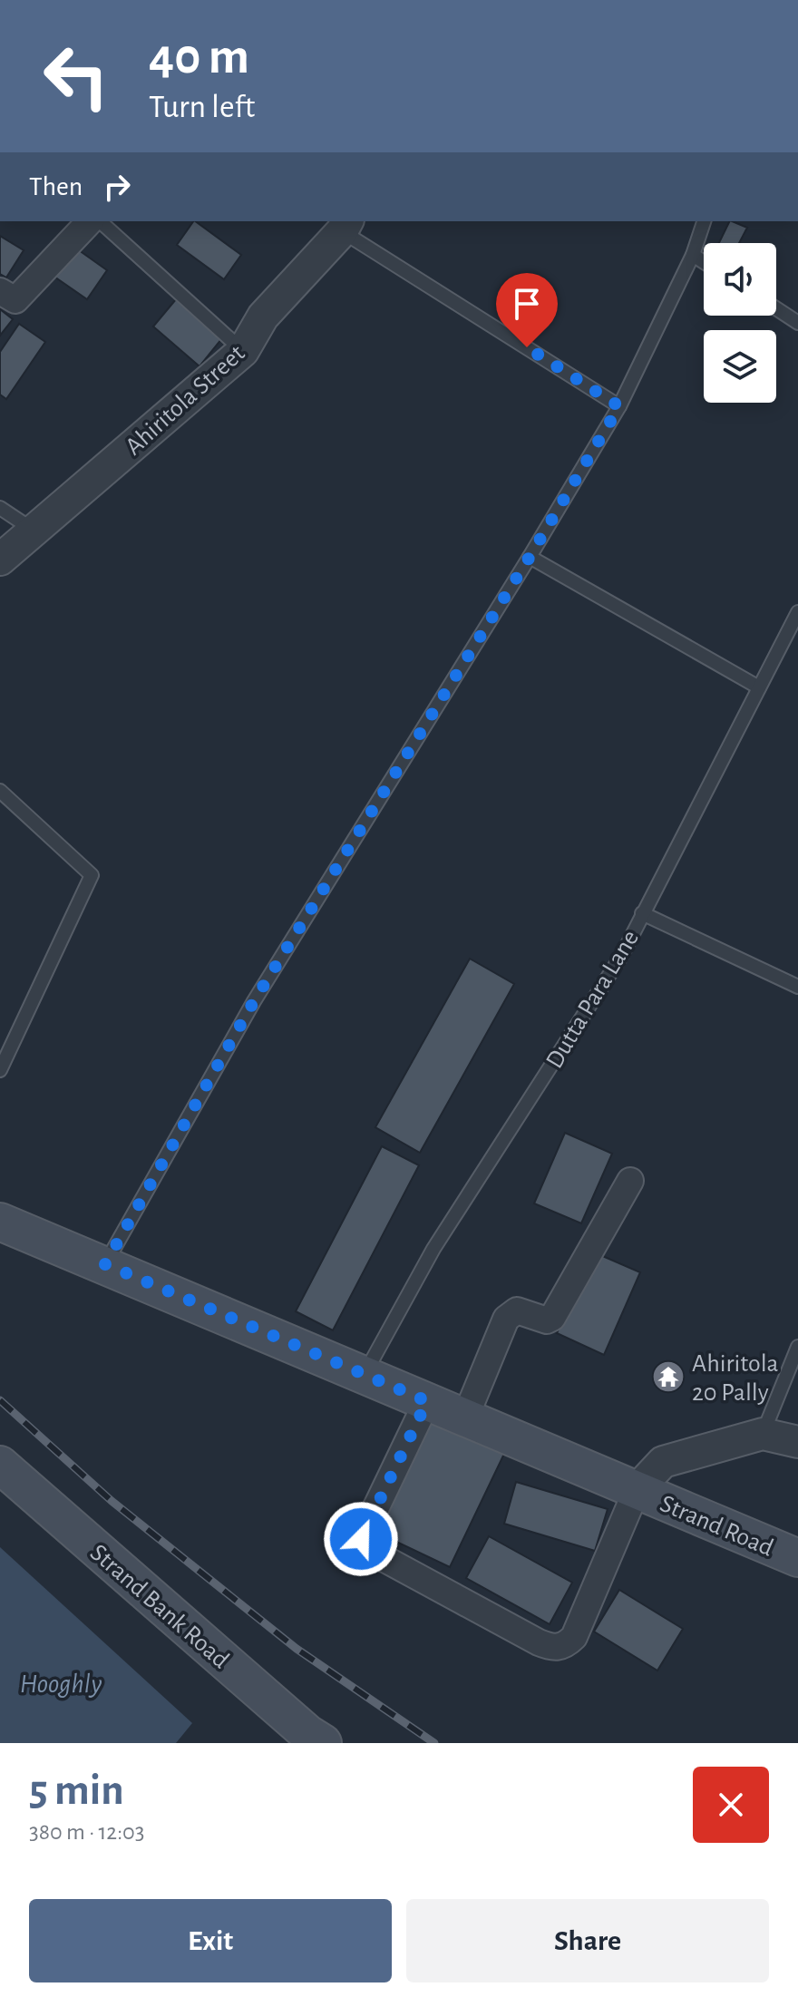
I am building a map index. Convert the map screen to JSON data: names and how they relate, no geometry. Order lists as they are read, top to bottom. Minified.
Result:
{"streets":{"main road":["Strand Road","Strand Bank Road"],"street":["Ahiritola Street"],"lane":["Dutta Para Lane"]},"crossings":[["Dutta Para Lane","Strand Road"]],"water":["Hooghly"],"places":{"temple":["Ahiritola 20 Pally"]},"page":{"turn":["40 m","Turn left"],"then":"Then","heading":["5 min","380 m · 12:03"],"buttons":["Exit","Share"]}}
